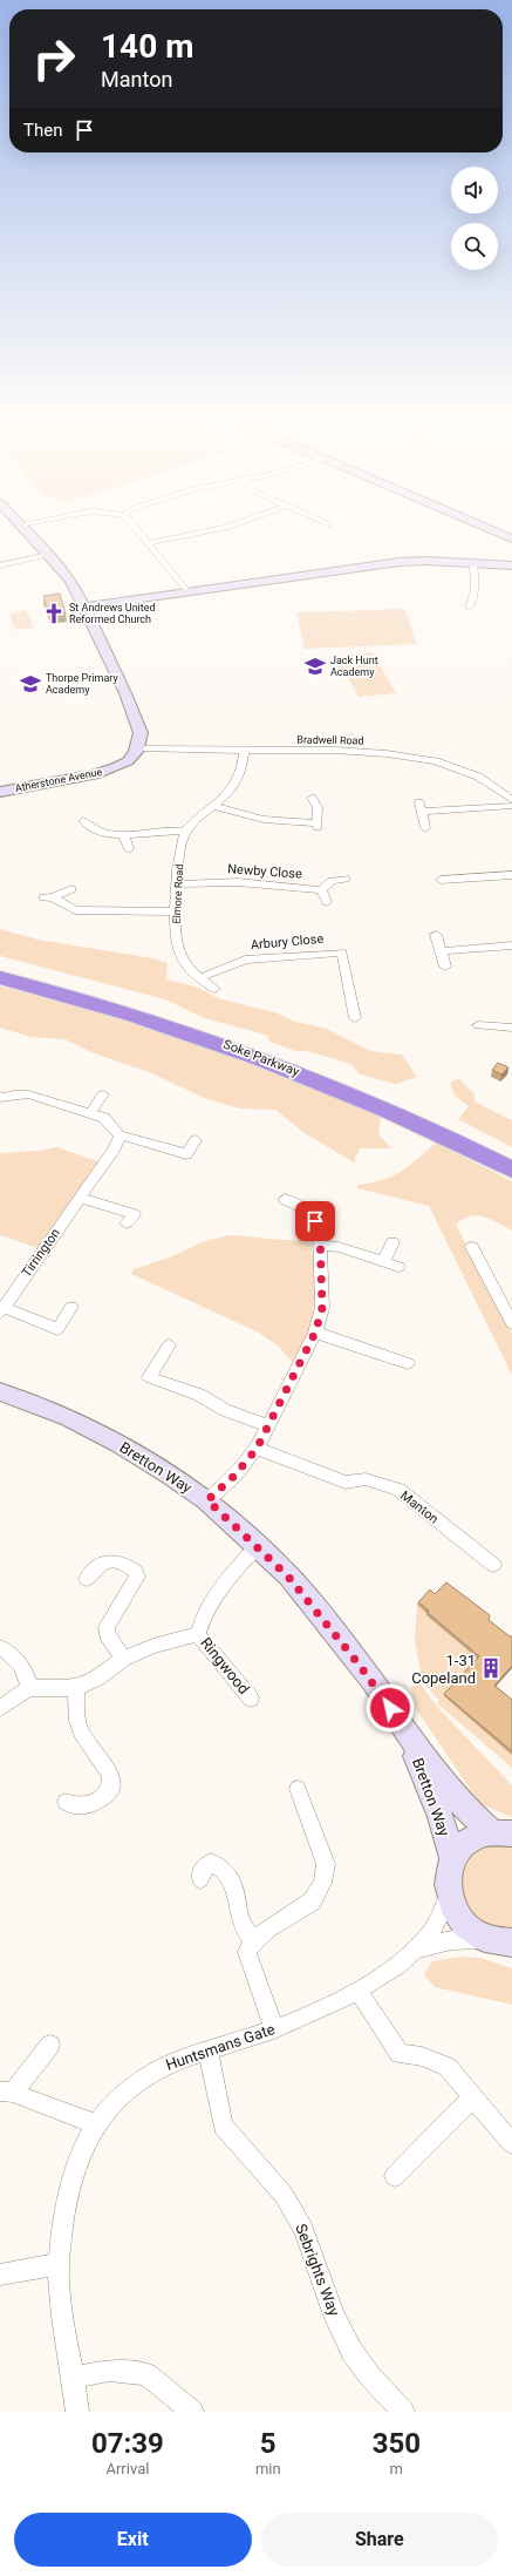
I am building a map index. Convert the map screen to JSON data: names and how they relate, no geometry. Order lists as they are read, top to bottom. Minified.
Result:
{"streets":{"highway":["Soke Parkway"],"street":["Bradwell Road","Atherstone Avenue","Newby Close","Elmore Road","Arbury Close","Tirrington","Bretton Way","Manton","Ringwood","Huntsmans Gate","Sebrights Way"]},"crossings":[["Bradwell Road","Atherstone Avenue"],["Newby Close","Elmore Road"],["Elmore Road","Arbury Close"],["Bretton Way","Ringwood"],["Huntsmans Gate","Sebrights Way"]],"places":{"church":["St Andrews United Reformed Church"],"school or university":["Jack Hunt Academy","Thorpe Primary Academy"],"building":["1-31 Copeland"]},"page":{"turn":["140 m","Manton"],"then":"Then","eta":["07:39","Arrival","5","min","350","m"],"buttons":["Exit","Share"]}}
